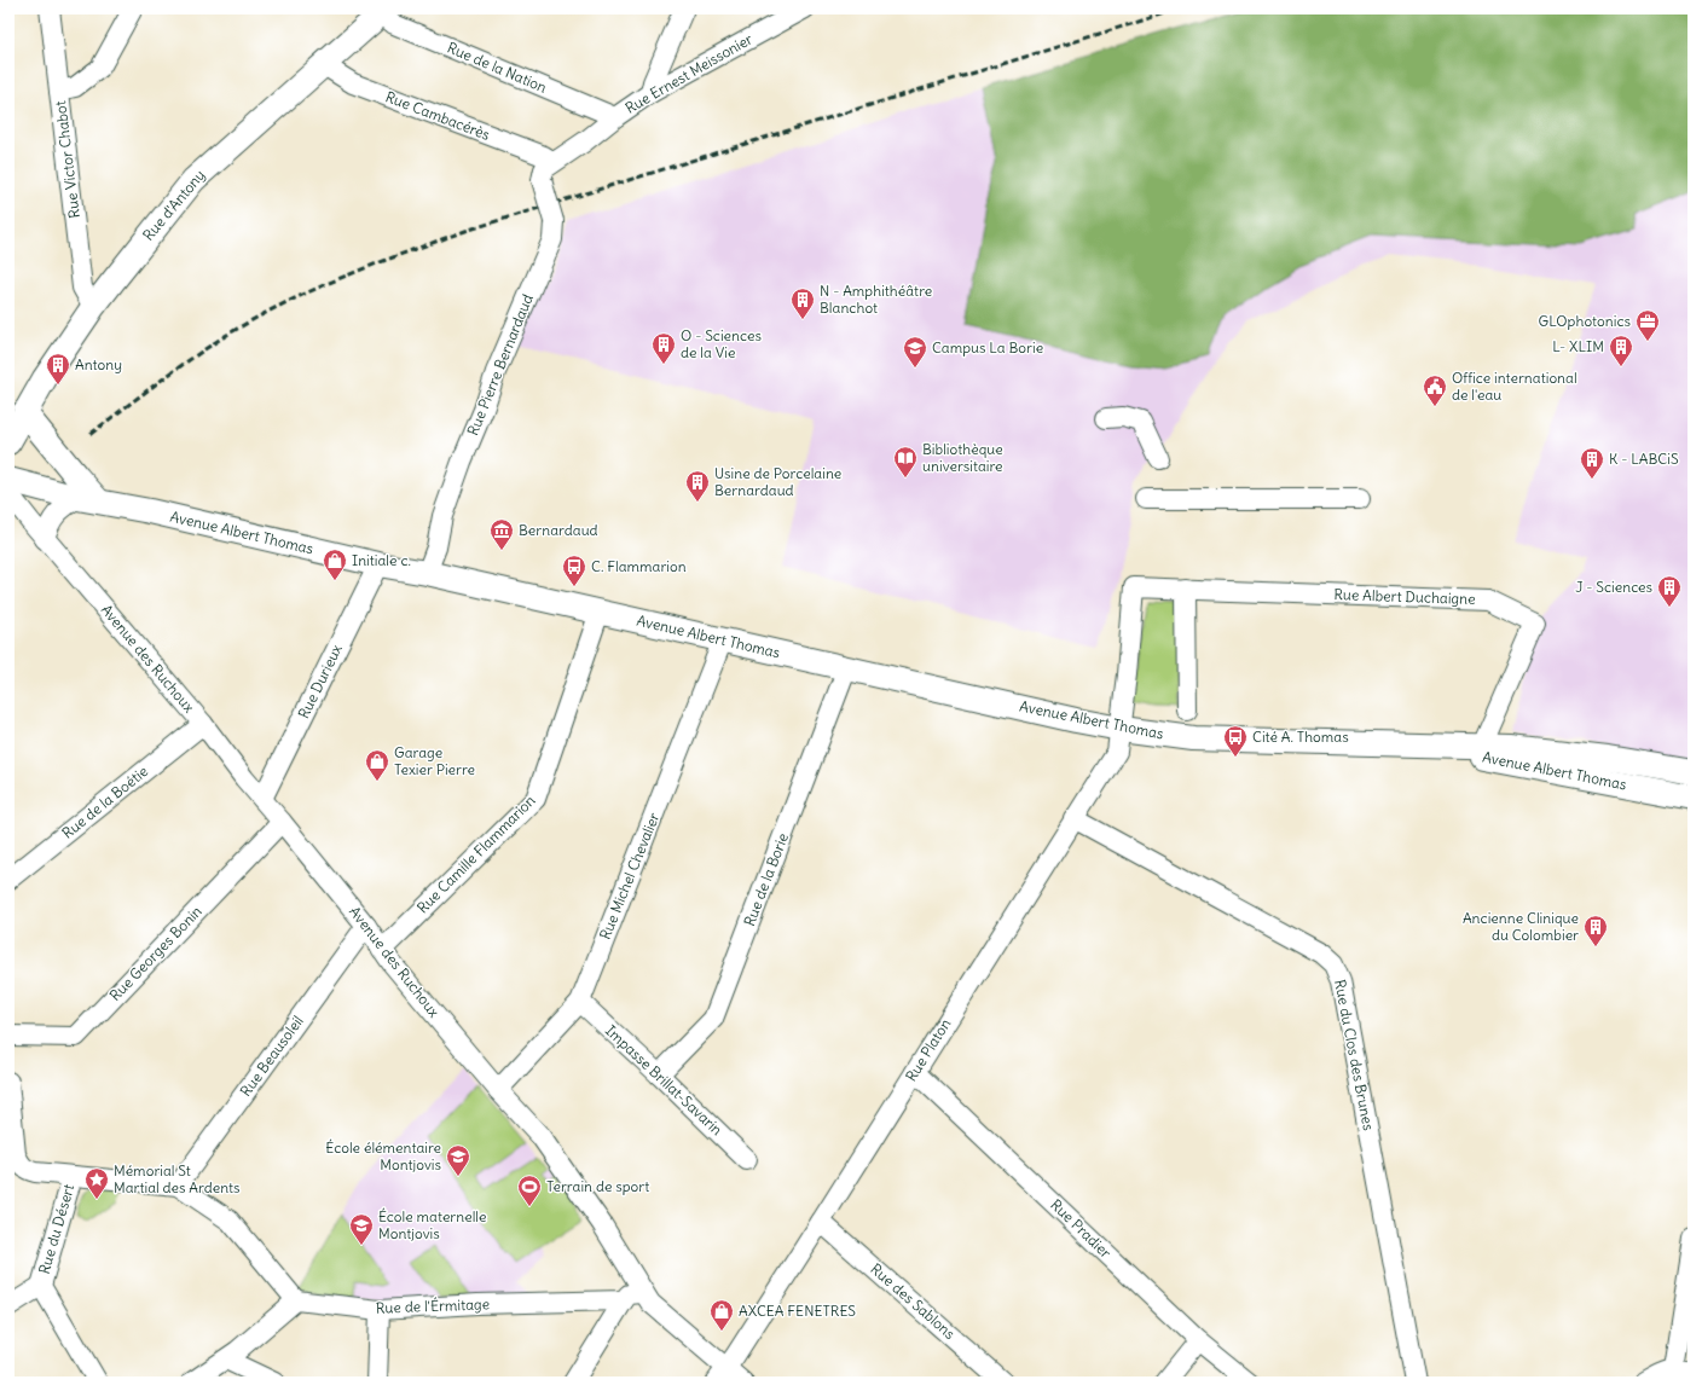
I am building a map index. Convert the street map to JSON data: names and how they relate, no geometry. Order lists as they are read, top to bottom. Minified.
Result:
{"streets":{"street":["Rue de la Nation","Rue Ernest Meissonier","Rue Cambacérès","Rue Victor Chabot","Rue d'Antony","Rue Pierre Bernardaud","Avenue Albert Thomas","Rue Albert Duchaigne","Avenue des Ruchoux","Rue Durieux","Rue de la Boétie","Rue Camille Flammarion","Rue Michel Chevalier","Rue de la Borie","Rue Georges Bonin","Rue Platon","Rue du Clos des Brunes","Rue Beausoleil","Impasse Brillat-Savarin","Rue du Désert","Rue Pradier","Rue des Sablons","Rue de l'Érmitage"]},"crossings":[["Rue de la Nation","Rue Ernest Meissonier"],["Rue de la Nation","Rue d'Antony"],["Rue Ernest Meissonier","Rue Cambacérès"],["Rue Ernest Meissonier","Rue Pierre Bernardaud"],["Rue Cambacérès","Rue d'Antony"],["Rue Cambacérès","Rue Pierre Bernardaud"],["Rue Victor Chabot","Rue d'Antony"],["Rue Pierre Bernardaud","Avenue Albert Thomas"],["Avenue Albert Thomas","Rue Albert Duchaigne"],["Avenue Albert Thomas","Rue Durieux"],["Avenue Albert Thomas","Rue Camille Flammarion"],["Avenue Albert Thomas","Rue Michel Chevalier"],["Avenue Albert Thomas","Rue de la Borie"],["Avenue Albert Thomas","Rue Platon"],["Rue Albert Duchaigne","Rue Platon"],["Avenue des Ruchoux","Rue Durieux"],["Avenue des Ruchoux","Rue de la Boétie"],["Avenue des Ruchoux","Rue Camille Flammarion"],["Avenue des Ruchoux","Rue Michel Chevalier"],["Avenue des Ruchoux","Rue Georges Bonin"],["Avenue des Ruchoux","Rue Platon"],["Avenue des Ruchoux","Rue Beausoleil"],["Avenue des Ruchoux","Rue de l'Érmitage"],["Rue Michel Chevalier","Impasse Brillat-Savarin"],["Rue de la Borie","Impasse Brillat-Savarin"],["Rue Platon","Rue du Clos des Brunes"],["Rue Platon","Rue Pradier"],["Rue Platon","Rue des Sablons"]],"places":{"building":["N - Amphithéâtre Blanchot","O - Sciences de la Vie","L- XLIM","Antony","K - LABCiS","Usine de Porcelaine Bernardaud","J - Sciences","Ancienne Clinique du Colombier"],"office":["GLOphotonics"],"school or university":["Campus La Borie","École élémentaire Montjovis","École maternelle Montjovis"],"public building":["Office international de l'eau"],"library":["Bibliothèque universitaire"],"museum":["Bernardaud"],"shop":["Initiale c.","Garage Texier Pierre","AXCEA FENETRES"],"bus stop":["C. Flammarion","Cité A. Thomas"],"place":["Mémorial St Martial des Ardents"],"sports":["Terrain de sport"]}}
